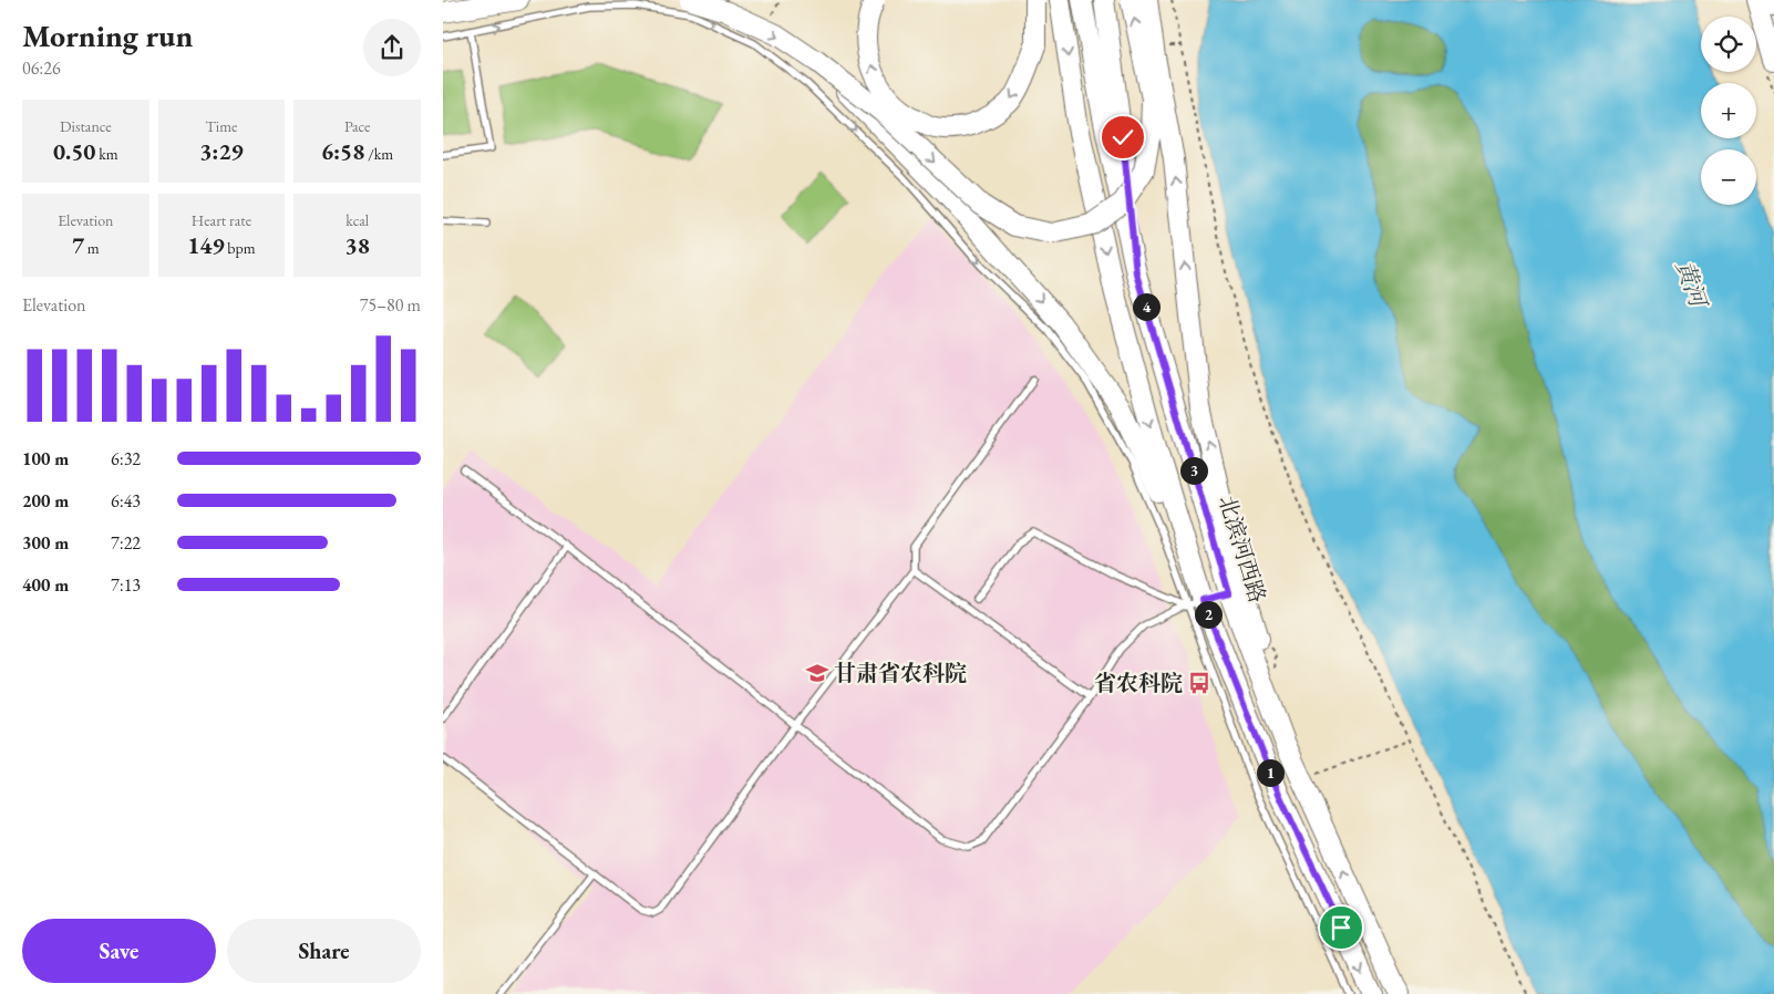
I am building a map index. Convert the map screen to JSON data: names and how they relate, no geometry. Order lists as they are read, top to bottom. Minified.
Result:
{"streets":{"main road":["北滨河西路"]},"water":["黄河"],"places":{"school or university":["甘肃省农科院"],"bus stop":["省农科院"]},"page":{"heading":["Morning run","06:26"],"map_buttons":["+","−"],"stats":[["Distance","0.50 km"],["Time","3:29"],["Pace","6:58 /km"],["Elevation","7 m"],["Heart rate","149 bpm"],["kcal","38"]],"chart":["Elevation","75–80 m"],"pins":["4","3","2","1"],"list":[{"name":"100 m","note":"6:32"},{"name":"200 m","note":"6:43"},{"name":"300 m","note":"7:22"},{"name":"400 m","note":"7:13"}],"buttons":["Save","Share"]}}
